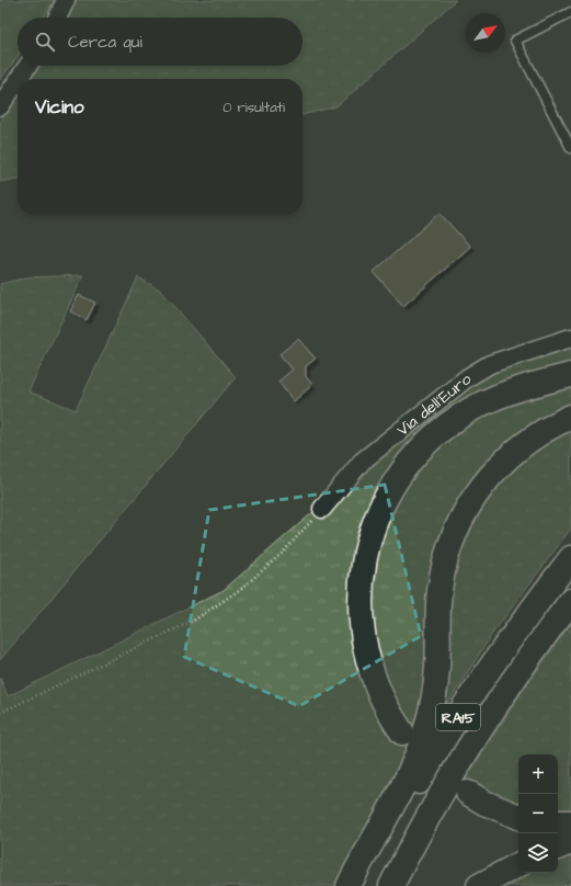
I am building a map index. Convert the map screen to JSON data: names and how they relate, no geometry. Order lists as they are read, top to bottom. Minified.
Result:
{"streets":{"highway":["RA15"],"street":["Via dell'Euro"]},"north":"top right","page":{"search":"Cerca qui","heading":["Vicino","0 risultati"],"map_buttons":["+","−"]}}
